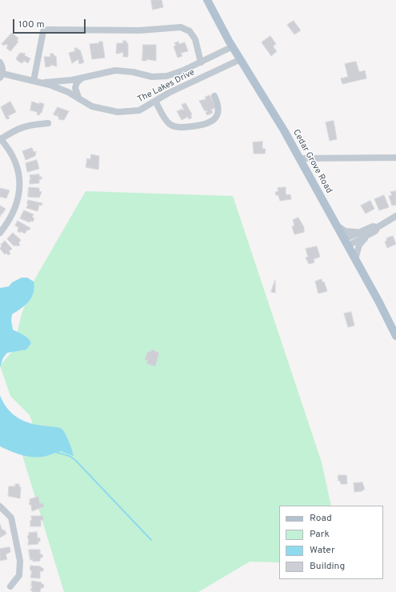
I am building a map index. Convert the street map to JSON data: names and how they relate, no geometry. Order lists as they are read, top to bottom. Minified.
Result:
{"streets":{"main road":["Cedar Grove Road"],"street":["The Lakes Drive"]},"crossings":[["The Lakes Drive","Cedar Grove Road"]],"legend":["Road","Park","Water","Building"],"scale_bar":"100 m"}
